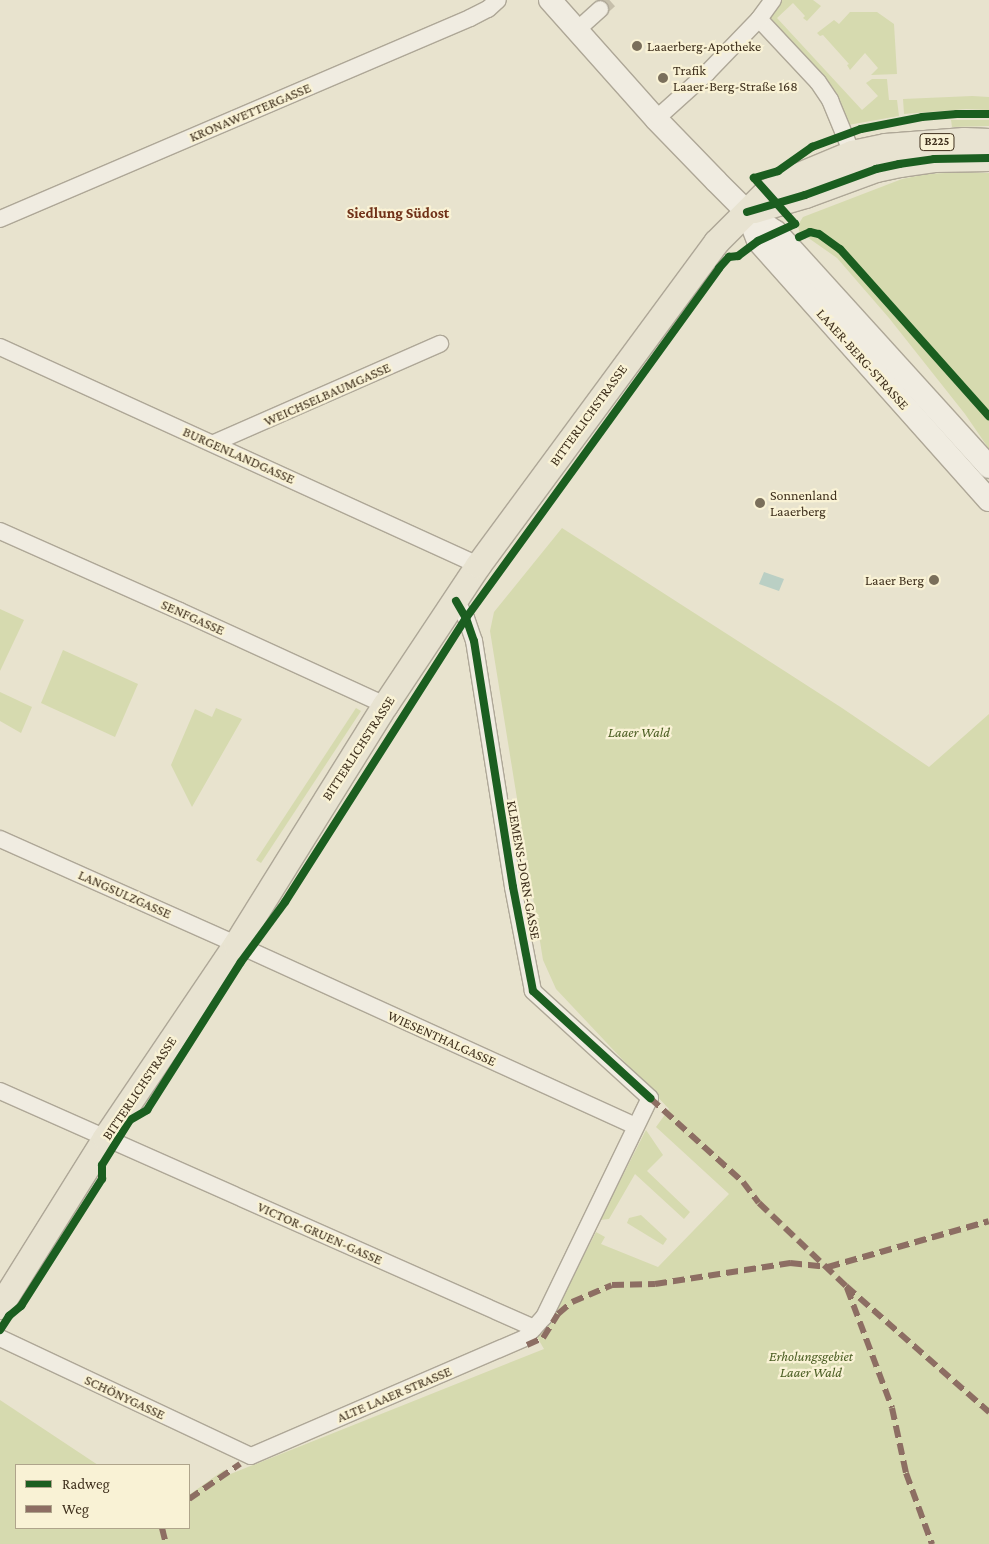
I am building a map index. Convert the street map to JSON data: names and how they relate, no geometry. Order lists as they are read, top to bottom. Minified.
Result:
{"streets":{"main road":["B225","LAAER-BERG-STRASSE","BITTERLICHSTRASSE"],"street":["KRONAWETTERGASSE","WEICHSELBAUMGASSE","BURGENLANDGASSE","SENFGASSE","KLEMENS-DORN-GASSE","LANGSULZGASSE","WIESENTHALGASSE","VICTOR-GRUEN-GASSE","ALTE LAAER STRASSE","SCHÖNYGASSE"]},"crossings":[["B225","LAAER-BERG-STRASSE"],["B225","BITTERLICHSTRASSE"],["LAAER-BERG-STRASSE","BITTERLICHSTRASSE"],["WEICHSELBAUMGASSE","BURGENLANDGASSE"],["BITTERLICHSTRASSE","BURGENLANDGASSE"],["BITTERLICHSTRASSE","SENFGASSE"],["BITTERLICHSTRASSE","KLEMENS-DORN-GASSE"],["BITTERLICHSTRASSE","LANGSULZGASSE"],["BITTERLICHSTRASSE","WIESENTHALGASSE"],["BITTERLICHSTRASSE","VICTOR-GRUEN-GASSE"],["KLEMENS-DORN-GASSE","WIESENTHALGASSE"],["KLEMENS-DORN-GASSE","VICTOR-GRUEN-GASSE"],["KLEMENS-DORN-GASSE","ALTE LAAER STRASSE"],["LANGSULZGASSE","WIESENTHALGASSE"],["VICTOR-GRUEN-GASSE","ALTE LAAER STRASSE"],["ALTE LAAER STRASSE","SCHÖNYGASSE"]],"districts":["Siedlung Südost"],"parks":["Laaer Wald","Erholungsgebiet Laaer Wald"],"places":["Laaerberg-Apotheke","Trafik Laaer-Berg-Straße 168","Sonnenland Laaerberg","Laaer Berg"],"legend":["Radweg","Weg"]}
